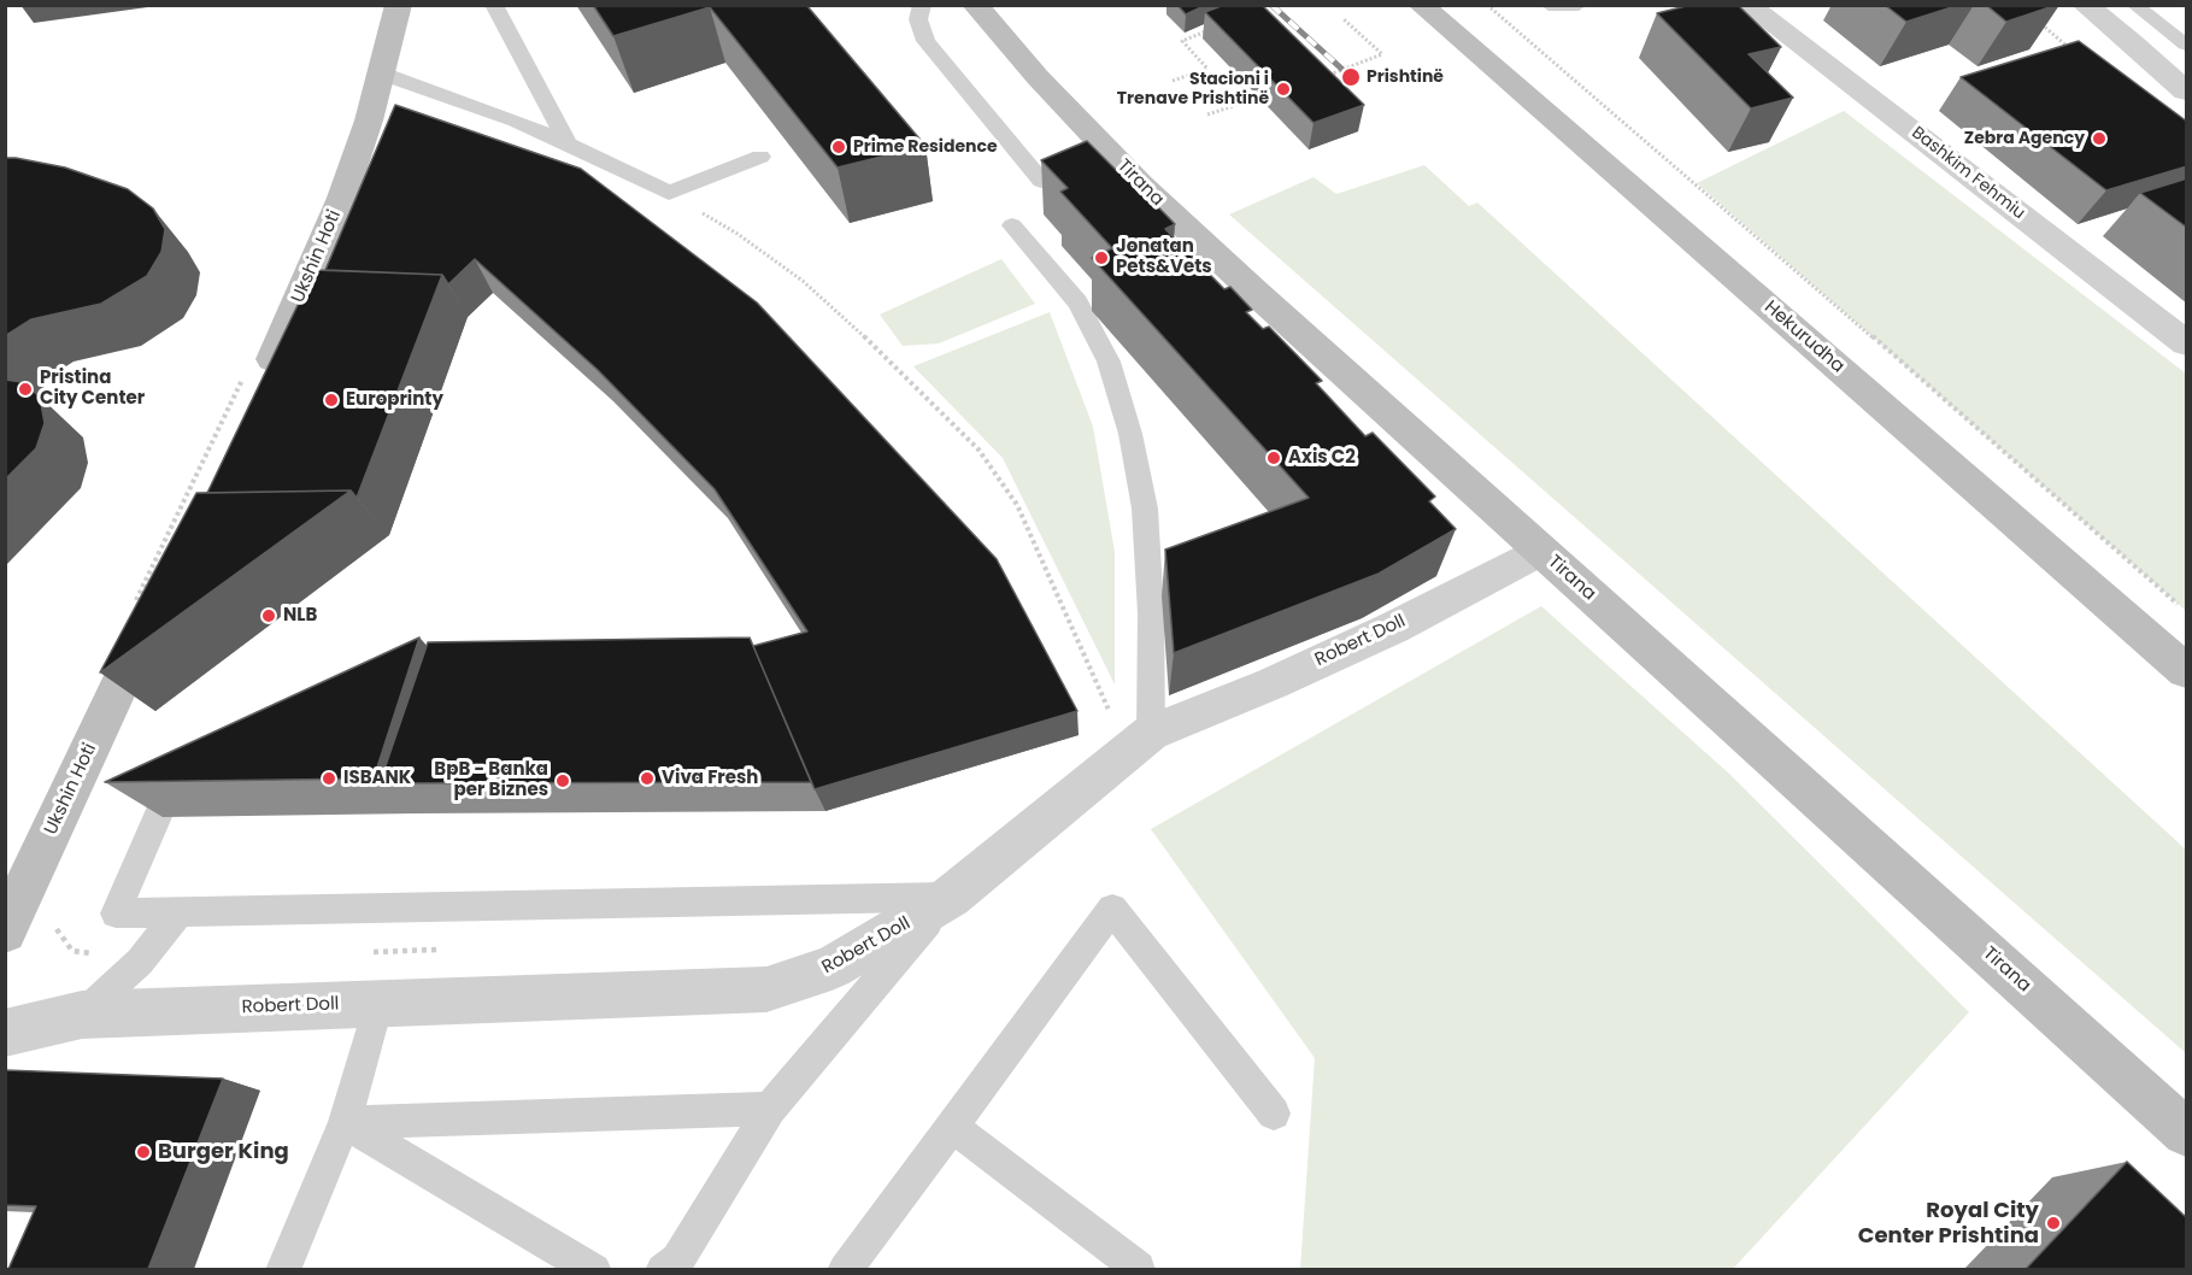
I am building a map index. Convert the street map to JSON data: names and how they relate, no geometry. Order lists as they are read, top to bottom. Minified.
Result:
{"streets":{"main road":["Tirana","Ukshin Hoti","Hekurudha"],"street":["Bashkim Fehmiu","Robert Doll"]},"crossings":[["Tirana","Robert Doll"]],"places":["Prishtinë","Stacioni i Trenave Prishtinë","Zebra Agency","Prime Residence","Jonatan Pets&Vets","Pristina City Center","Europrinty","Axis C2","NLB","ISBANK","Viva Fresh","BpB - Banka per Biznes","Burger King","Royal City Center Prishtina"]}
